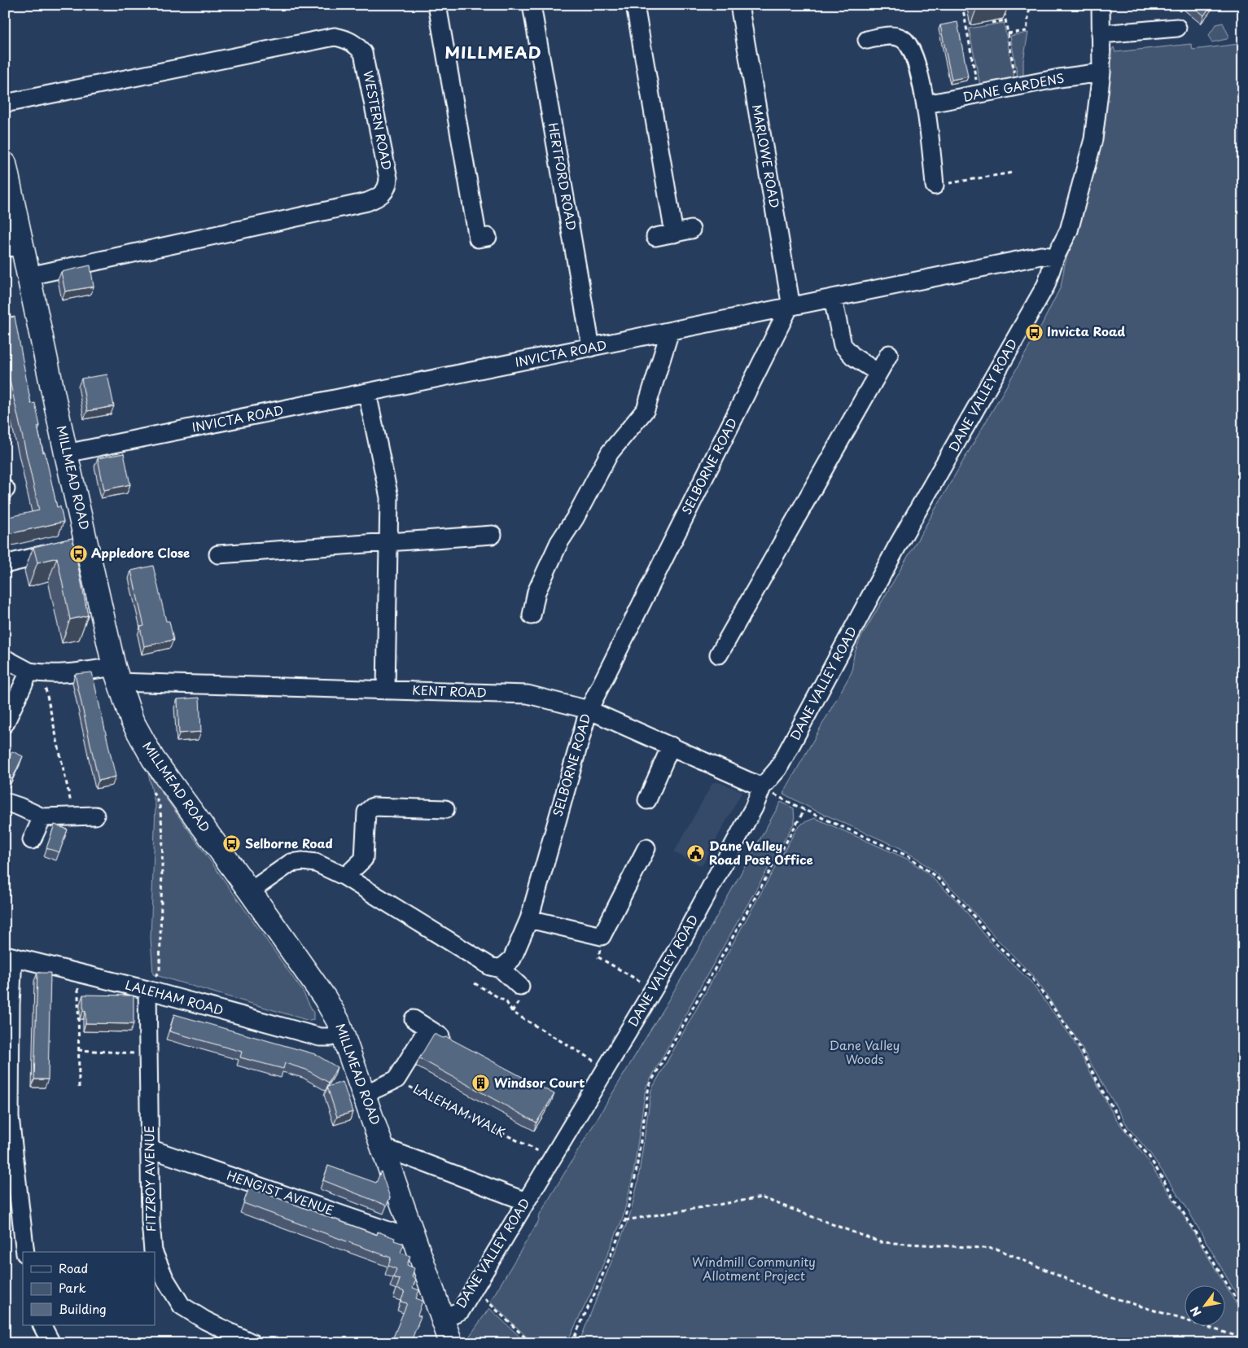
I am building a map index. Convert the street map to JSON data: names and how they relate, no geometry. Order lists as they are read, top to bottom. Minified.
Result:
{"streets":{"main road":["MILLMEAD ROAD"],"street":["DANE GARDENS","WESTERN ROAD","MARLOWE ROAD","HERTFORD ROAD","INVICTA ROAD","DANE VALLEY ROAD","SELBORNE ROAD","KENT ROAD","LALEHAM ROAD","FITZROY AVENUE","HENGIST AVENUE"],"path":["LALEHAM WALK"]},"crossings":[["DANE GARDENS","DANE VALLEY ROAD"],["WESTERN ROAD","MILLMEAD ROAD"],["MARLOWE ROAD","INVICTA ROAD"],["MARLOWE ROAD","SELBORNE ROAD"],["HERTFORD ROAD","INVICTA ROAD"],["INVICTA ROAD","DANE VALLEY ROAD"],["INVICTA ROAD","SELBORNE ROAD"],["INVICTA ROAD","MILLMEAD ROAD"],["DANE VALLEY ROAD","MILLMEAD ROAD"],["DANE VALLEY ROAD","KENT ROAD"],["DANE VALLEY ROAD","LALEHAM WALK"],["SELBORNE ROAD","KENT ROAD"],["MILLMEAD ROAD","KENT ROAD"],["MILLMEAD ROAD","LALEHAM ROAD"],["MILLMEAD ROAD","HENGIST AVENUE"],["LALEHAM ROAD","FITZROY AVENUE"],["FITZROY AVENUE","HENGIST AVENUE"]],"districts":["MILLMEAD"],"parks":["Dane Valley Woods","Windmill Community Allotment Project"],"places":{"bus stop":["Invicta Road","Appledore Close","Selborne Road"],"public building":["Dane Valley Road Post Office"],"building":["Windsor Court"]},"legend":["Road","Park","Building"],"north":"bottom left"}
